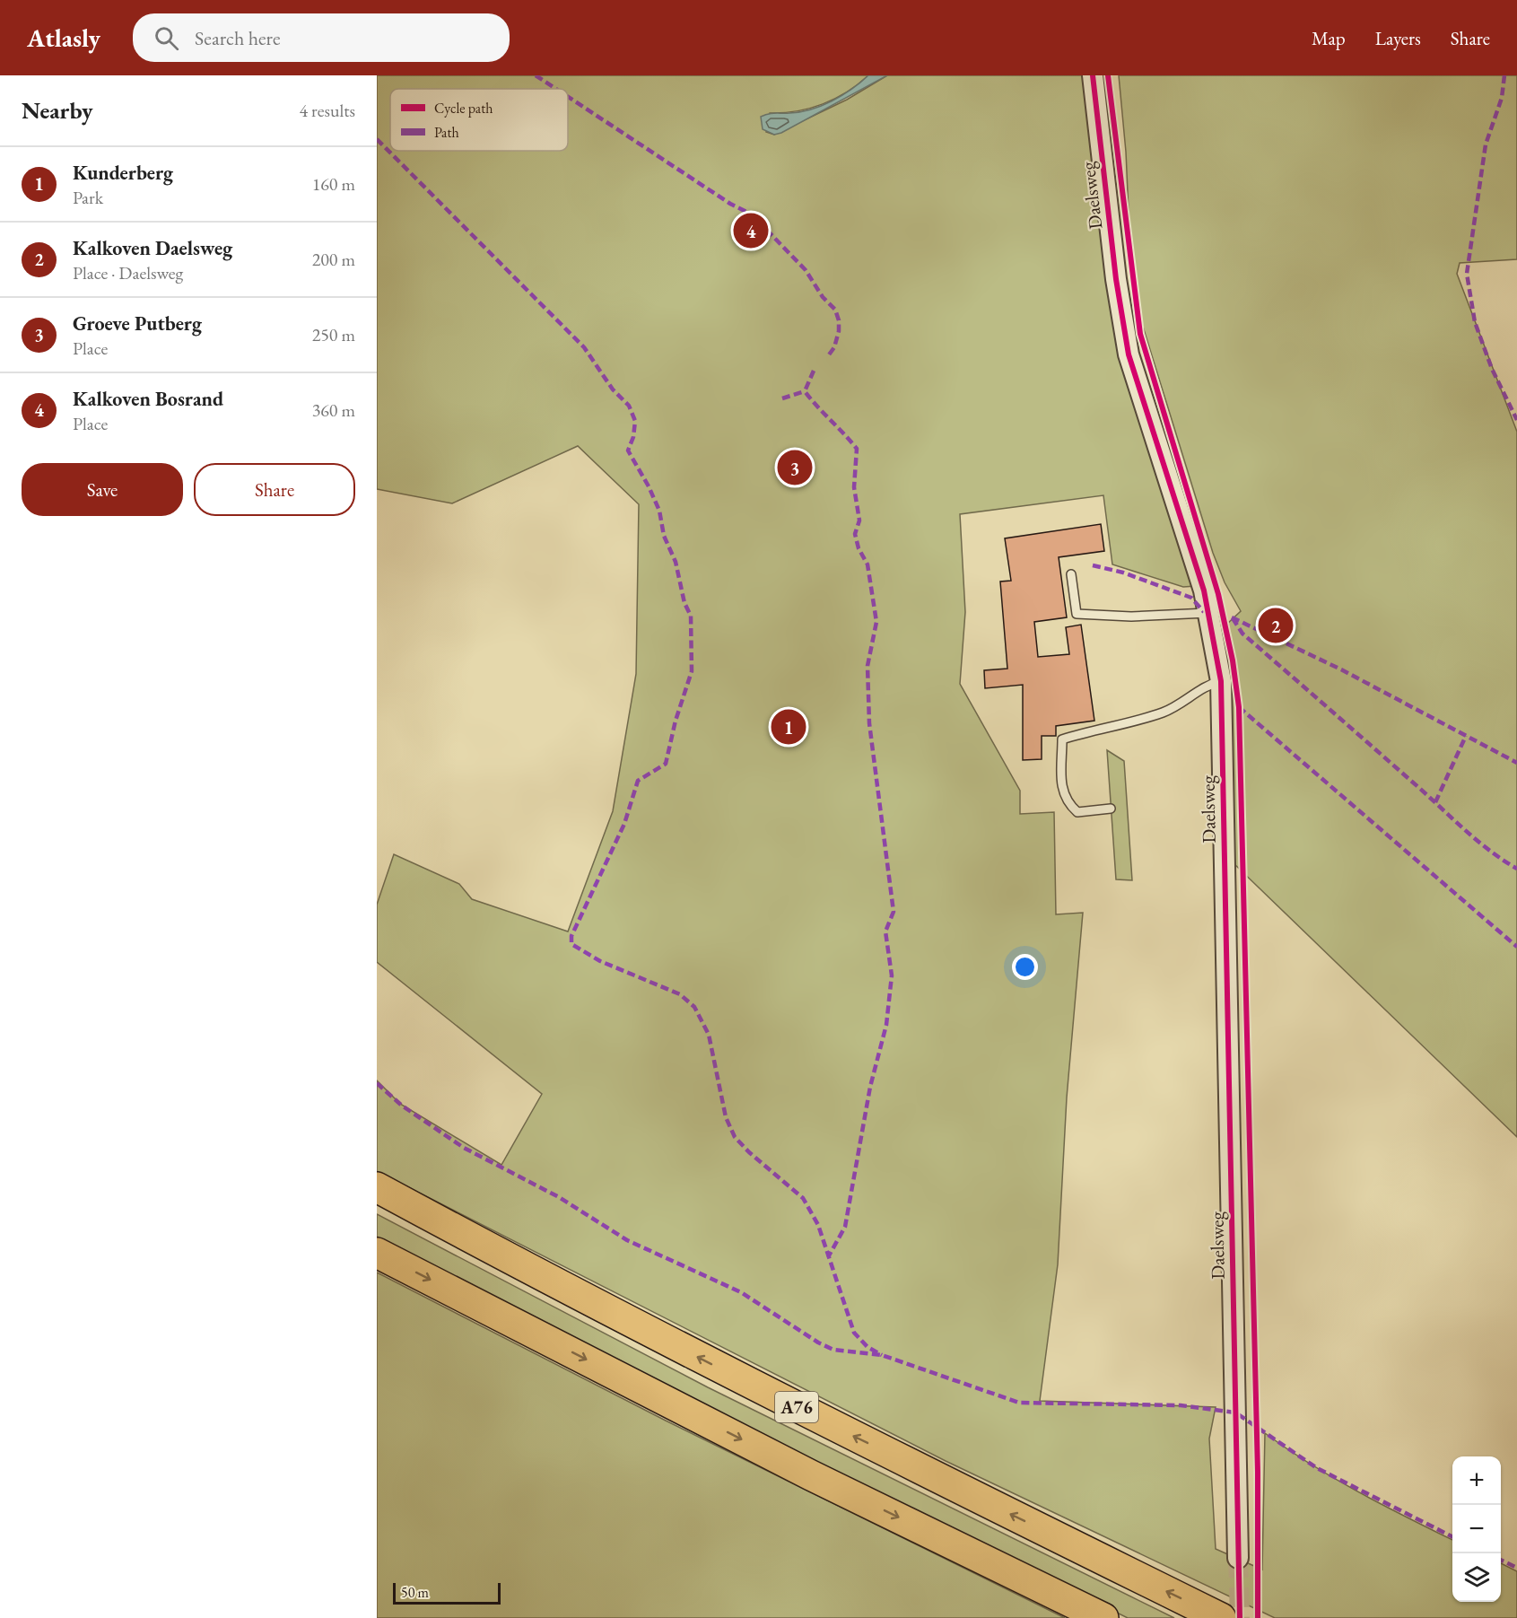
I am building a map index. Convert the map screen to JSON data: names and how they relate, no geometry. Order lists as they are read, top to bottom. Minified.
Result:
{"streets":{"highway":["A76"],"street":["Daelsweg"]},"legend":["Cycle path","Path"],"scale_bar":"50 m","page":{"header":"Atlasly","search":"Search here","nav":["Map","Layers","Share"],"heading":["Nearby","4 results"],"list":[{"mark":"1","name":"Kunderberg","note":"Park","value":"160 m"},{"mark":"2","name":"Kalkoven Daelsweg","note":"Place · Daelsweg","value":"200 m"},{"mark":"3","name":"Groeve Putberg","note":"Place","value":"250 m"},{"mark":"4","name":"Kalkoven Bosrand","note":"Place","value":"360 m"}],"pins":["4","3","2","1"],"buttons":["Save","Share"],"map_buttons":["+","−"],"scale":"50 m"}}
